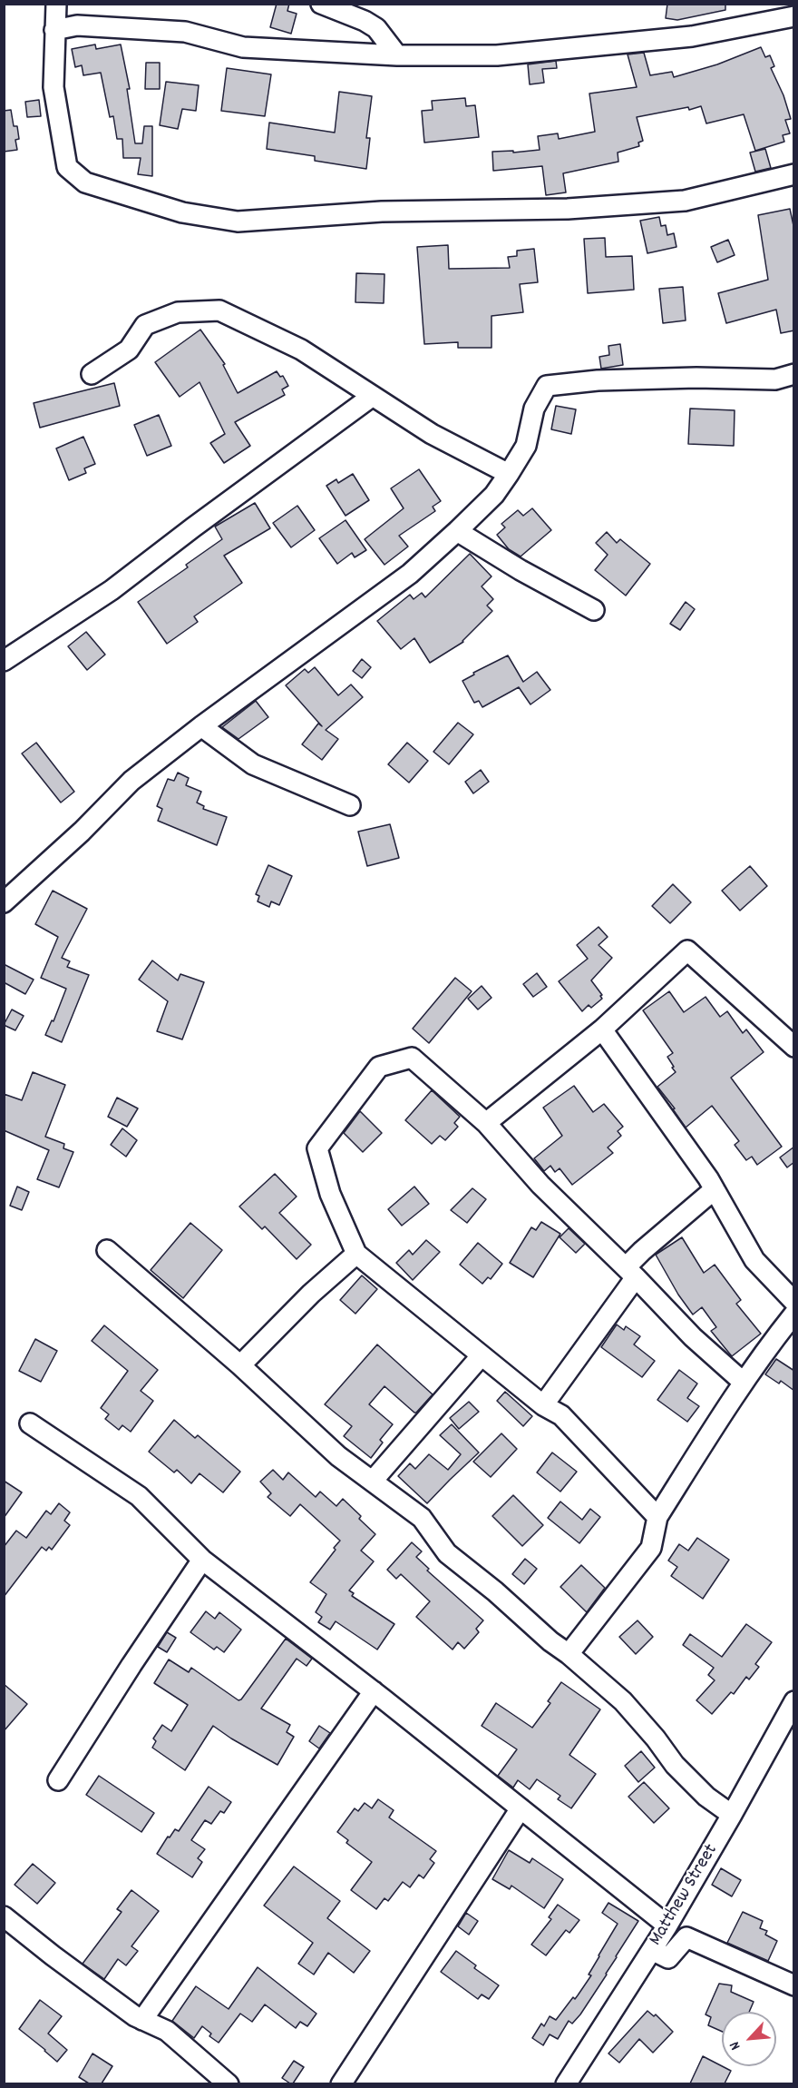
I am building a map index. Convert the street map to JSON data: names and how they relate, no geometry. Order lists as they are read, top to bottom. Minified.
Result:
{"streets":{"street":["Matthew Street"]},"north":"bottom left"}
